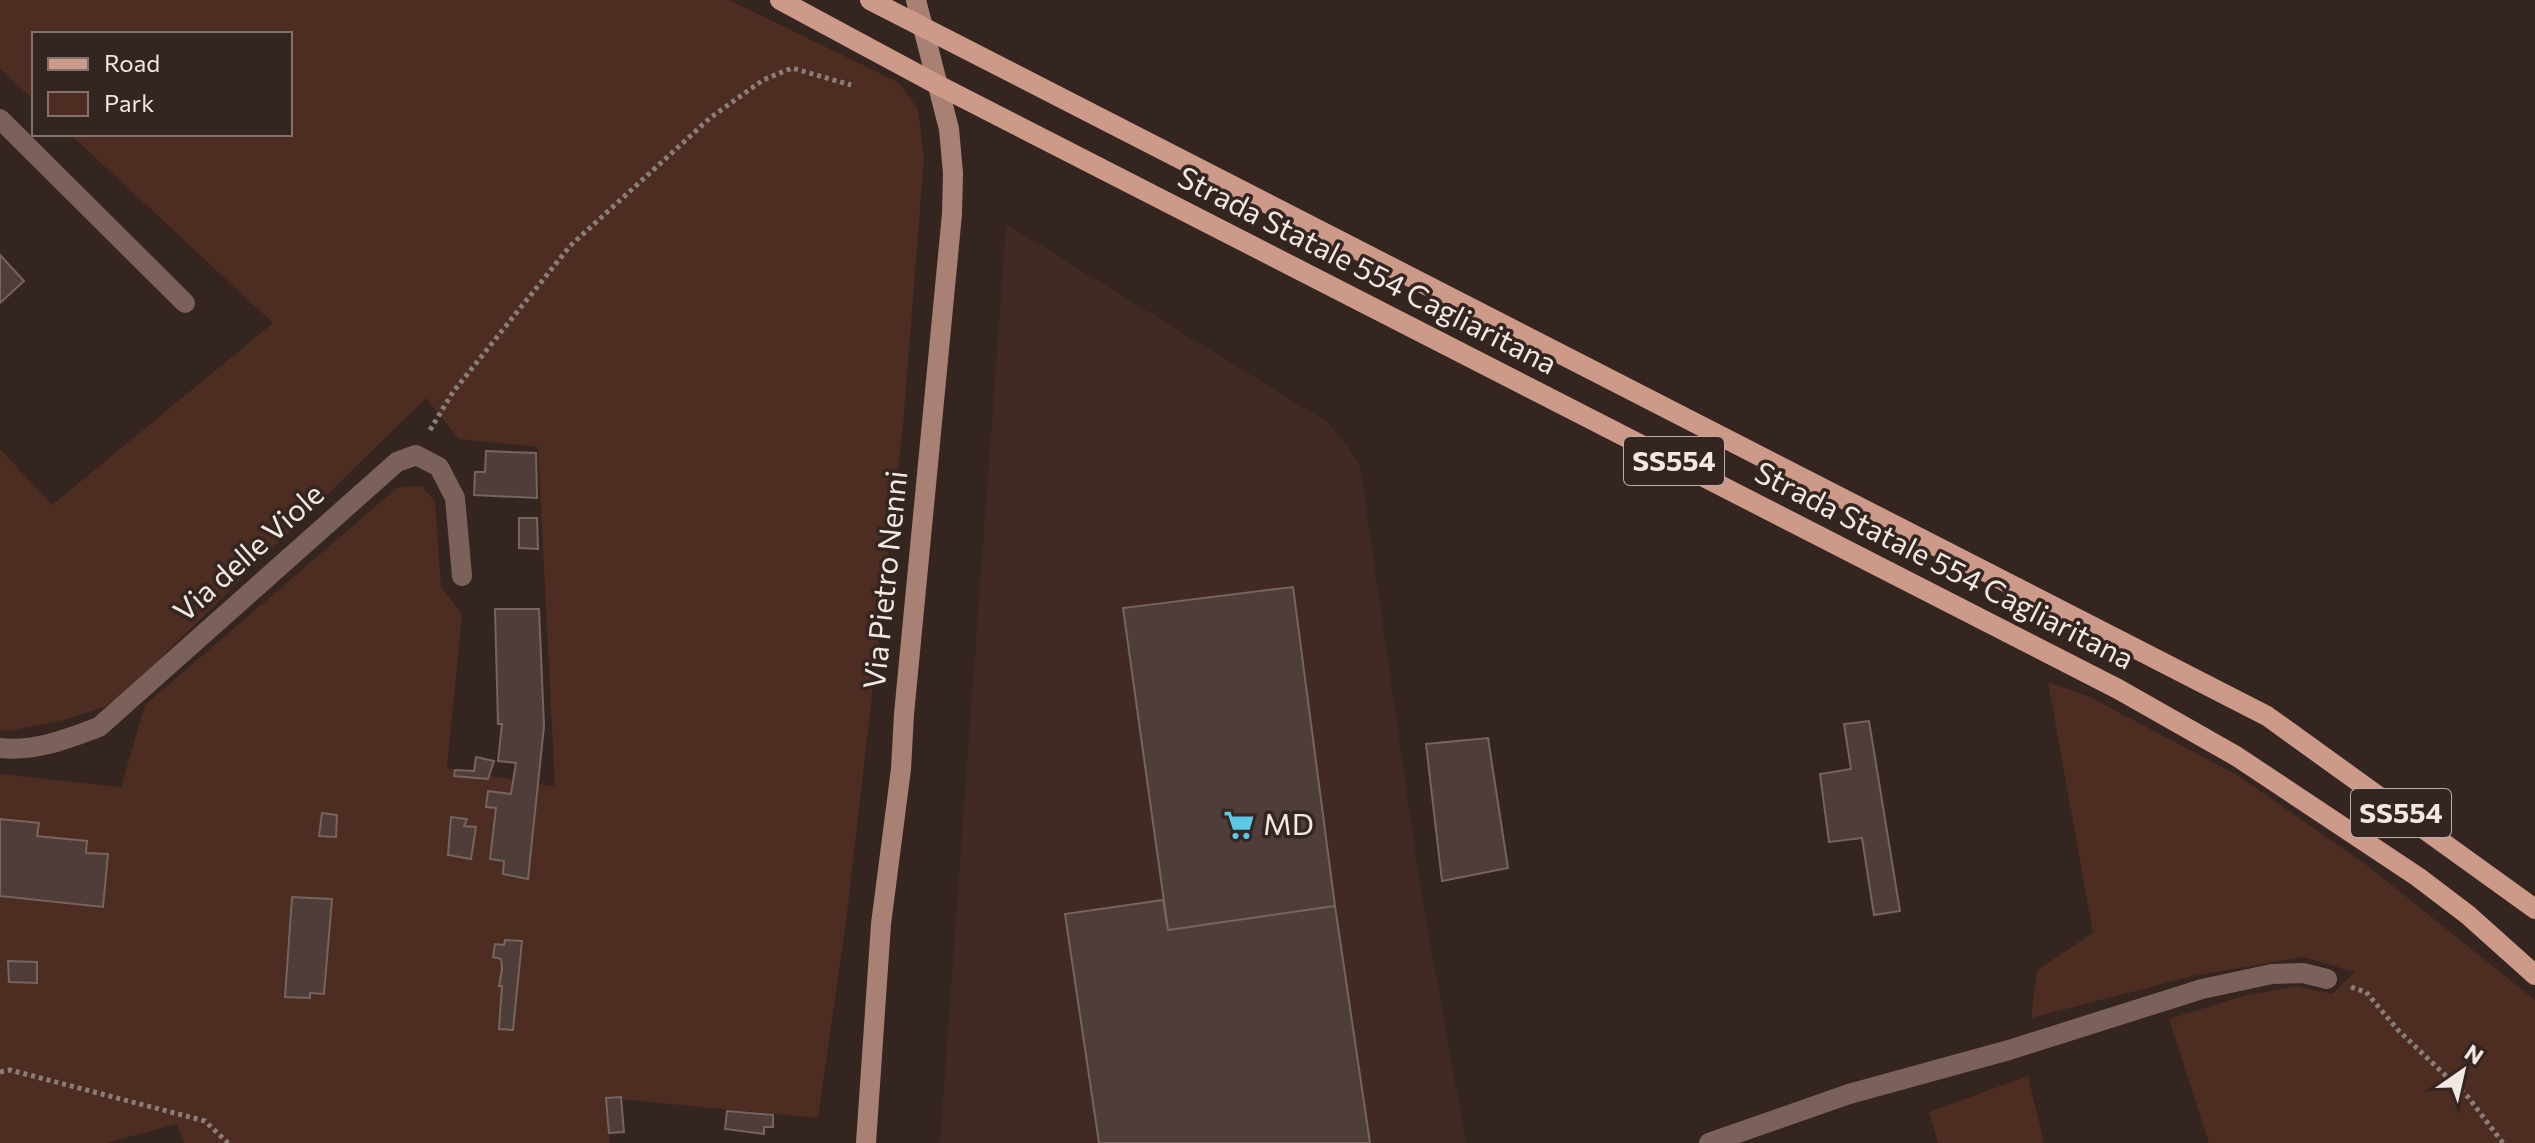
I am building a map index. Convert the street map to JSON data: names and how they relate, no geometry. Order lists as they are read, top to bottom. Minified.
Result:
{"streets":{"main road":["Strada Statale 554 Cagliaritana","SS554"],"street":["Via delle Viole","Via Pietro Nenni"]},"crossings":[["Strada Statale 554 Cagliaritana","Via Pietro Nenni"]],"places":{"supermarket":["MD"]},"legend":["Road","Park"],"north":"top right"}
